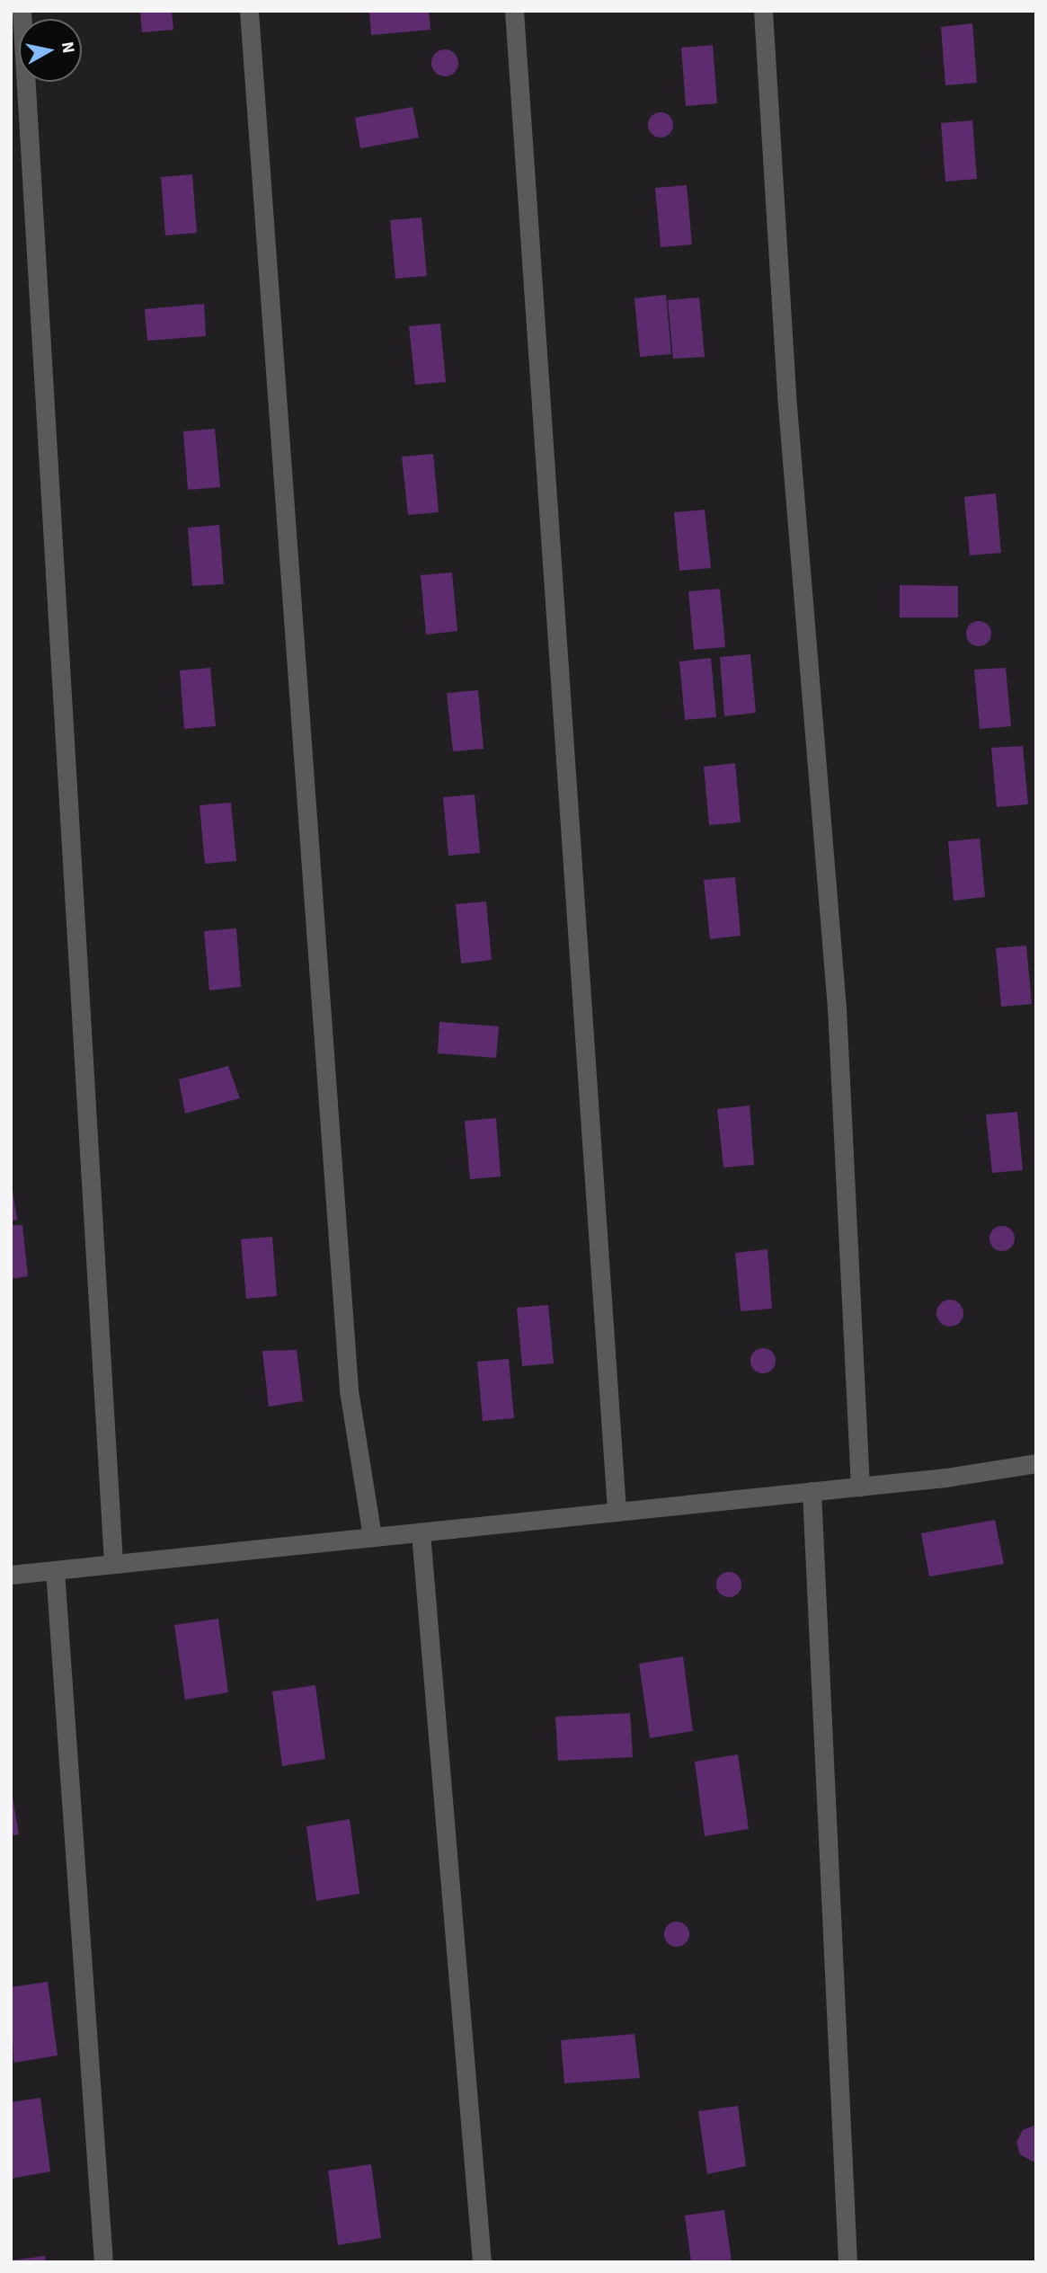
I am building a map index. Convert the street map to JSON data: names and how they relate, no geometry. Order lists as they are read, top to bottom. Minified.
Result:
{"north":"right"}
